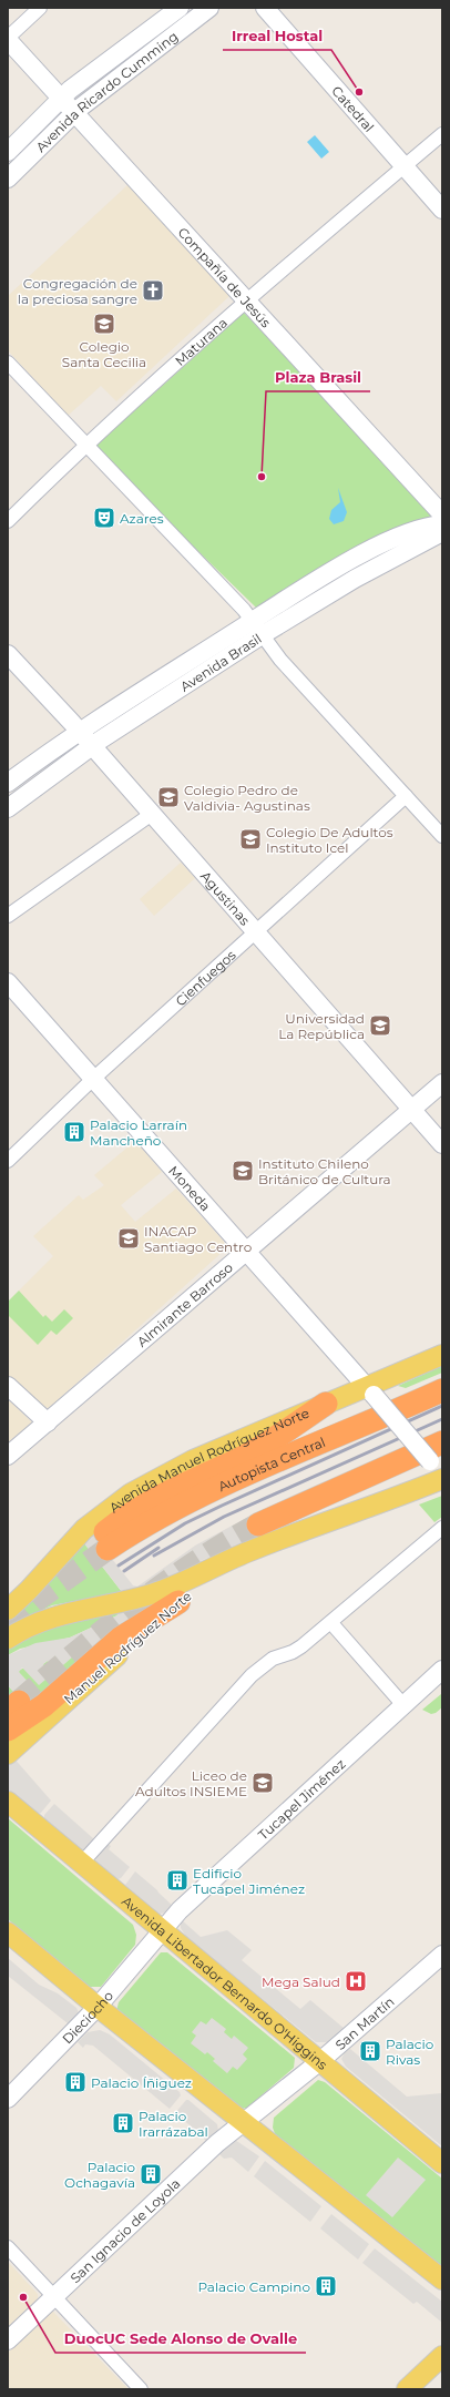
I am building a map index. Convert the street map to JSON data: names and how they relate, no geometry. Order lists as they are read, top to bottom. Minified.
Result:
{"streets":{"highway":["Autopista Central"],"main road":["Avenida Manuel Rodríguez Norte","Manuel Rodríguez Norte","Avenida Libertador Bernardo O'Higgins"],"street":["Avenida Ricardo Cumming","Catedral","Compañía de Jesús","Maturana","Avenida Brasil","Agustinas","Cienfuegos","Moneda","Almirante Barroso","Tucapel Jiménez","Dieciocho","San Martín","San Ignacio de Loyola"]},"crossings":[["Avenida Ricardo Cumming","Compañía de Jesús"],["Catedral","Maturana"],["Compañía de Jesús","Maturana"],["Avenida Brasil","Agustinas"],["Agustinas","Cienfuegos"],["Agustinas","Almirante Barroso"],["Cienfuegos","Moneda"],["Moneda","Almirante Barroso"],["Moneda","Avenida Manuel Rodríguez Norte"],["Avenida Manuel Rodríguez Norte","Autopista Central"],["Tucapel Jiménez","Avenida Libertador Bernardo O'Higgins"],["Tucapel Jiménez","Dieciocho"],["Avenida Libertador Bernardo O'Higgins","Dieciocho"],["Avenida Libertador Bernardo O'Higgins","San Martín"],["San Martín","San Ignacio de Loyola"]],"places":{"other":["Irreal Hostal","Plaza Brasil","DuocUC Sede Alonso de Ovalle"],"church":["Congregación de la preciosa sangre"],"school or university":["Colegio Santa Cecilia","Colegio Pedro de Valdivia- Agustinas","Colegio De Adultos Instituto Icel","Universidad La República","Instituto Chileno Británico de Cultura","INACAP Santiago Centro","Liceo de Adultos INSIEME"],"theatre":["Azares"],"building":["Palacio Larraín Mancheño","Edificio Tucapel Jiménez","Palacio Rivas","Palacio Íñiguez","Palacio Irarrázabal","Palacio Ochagavía","Palacio Campino"],"hospital":["Mega Salud"]}}
